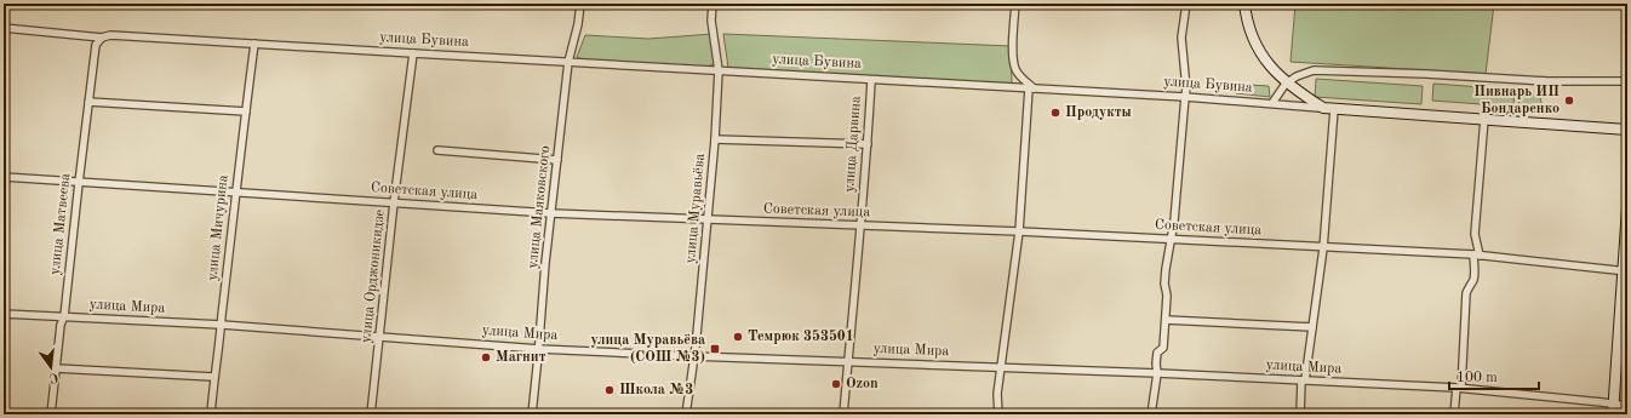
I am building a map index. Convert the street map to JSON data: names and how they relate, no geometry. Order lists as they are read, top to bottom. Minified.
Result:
{"streets":{"street":["улица Бувина","улица Дарвина","Советская улица","улица Маяковского","улица Муравьёва","улица Матвеева","улица Мичурина","улица Орджоникидзе","улица Мира"]},"crossings":[["улица Бувина","улица Дарвина"],["улица Бувина","улица Маяковского"],["улица Бувина","улица Муравьёва"],["улица Бувина","улица Матвеева"],["улица Бувина","улица Мичурина"],["улица Бувина","улица Орджоникидзе"],["улица Дарвина","Советская улица"],["улица Дарвина","улица Мира"],["Советская улица","улица Маяковского"],["Советская улица","улица Муравьёва"],["Советская улица","улица Матвеева"],["Советская улица","улица Мичурина"],["Советская улица","улица Орджоникидзе"],["улица Маяковского","улица Мира"],["улица Муравьёва","улица Мира"],["улица Матвеева","улица Мира"],["улица Мичурина","улица Мира"],["улица Орджоникидзе","улица Мира"]],"places":{"other":["Пивнарь ИП Бондаренко","Продукты","Темрюк 353501","Магнит","Ozon","Школа №3"],"transit":["улица Муравьёва (СОШ №3)"]},"scale_bar":"100 m","north":"bottom"}
